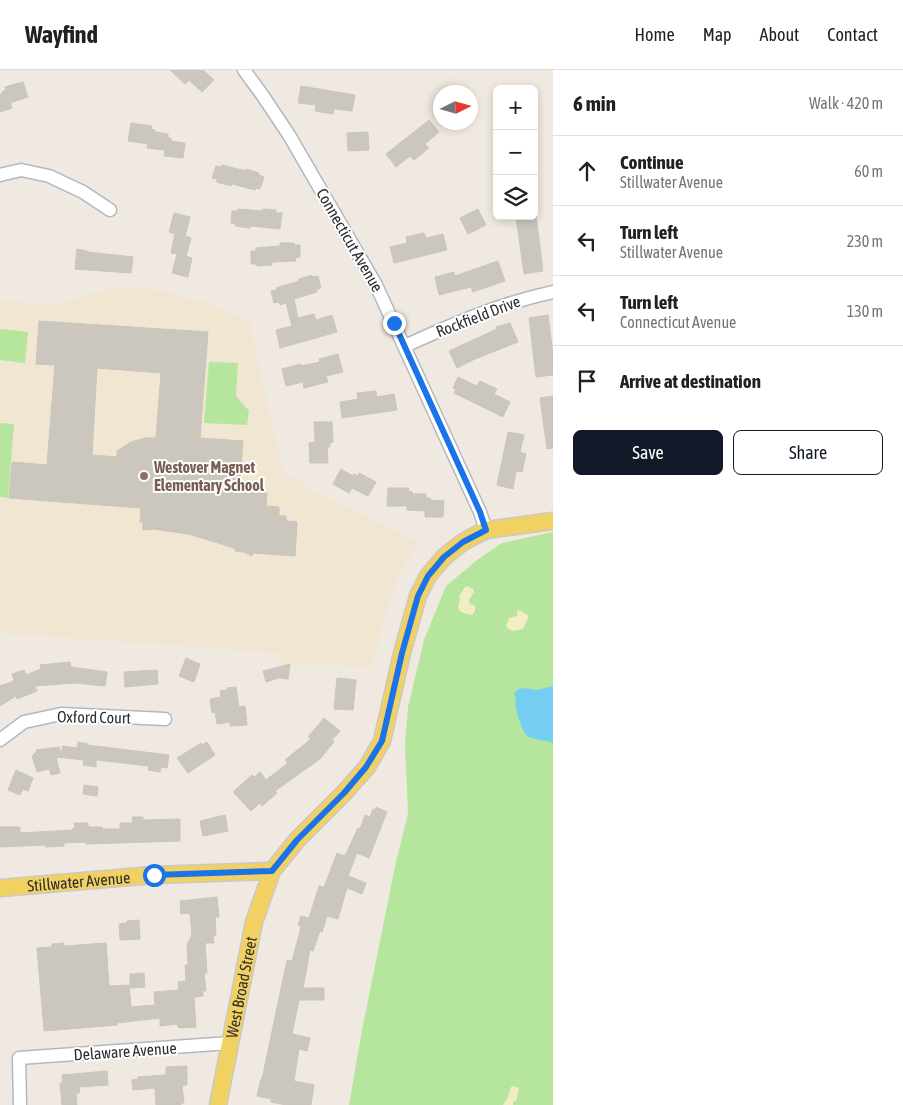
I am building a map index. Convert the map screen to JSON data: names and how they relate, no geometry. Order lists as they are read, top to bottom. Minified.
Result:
{"streets":{"main road":["Stillwater Avenue","West Broad Street"],"street":["Connecticut Avenue","Rockfield Drive","Oxford Court","Delaware Avenue"]},"crossings":[["Connecticut Avenue","Rockfield Drive"],["Stillwater Avenue","West Broad Street"],["West Broad Street","Delaware Avenue"]],"places":["Westover Magnet Elementary School"],"north":"right","page":{"header":"Wayfind","nav":["Home","Map","About","Contact"],"heading":["6 min","Walk · 420 m"],"map_buttons":["+","−"],"list":[["Continue","Stillwater Avenue","60 m"],["Turn left","Stillwater Avenue","230 m"],["Turn left","Connecticut Avenue","130 m"],"Arrive at destination"],"buttons":["Save","Share"]}}
